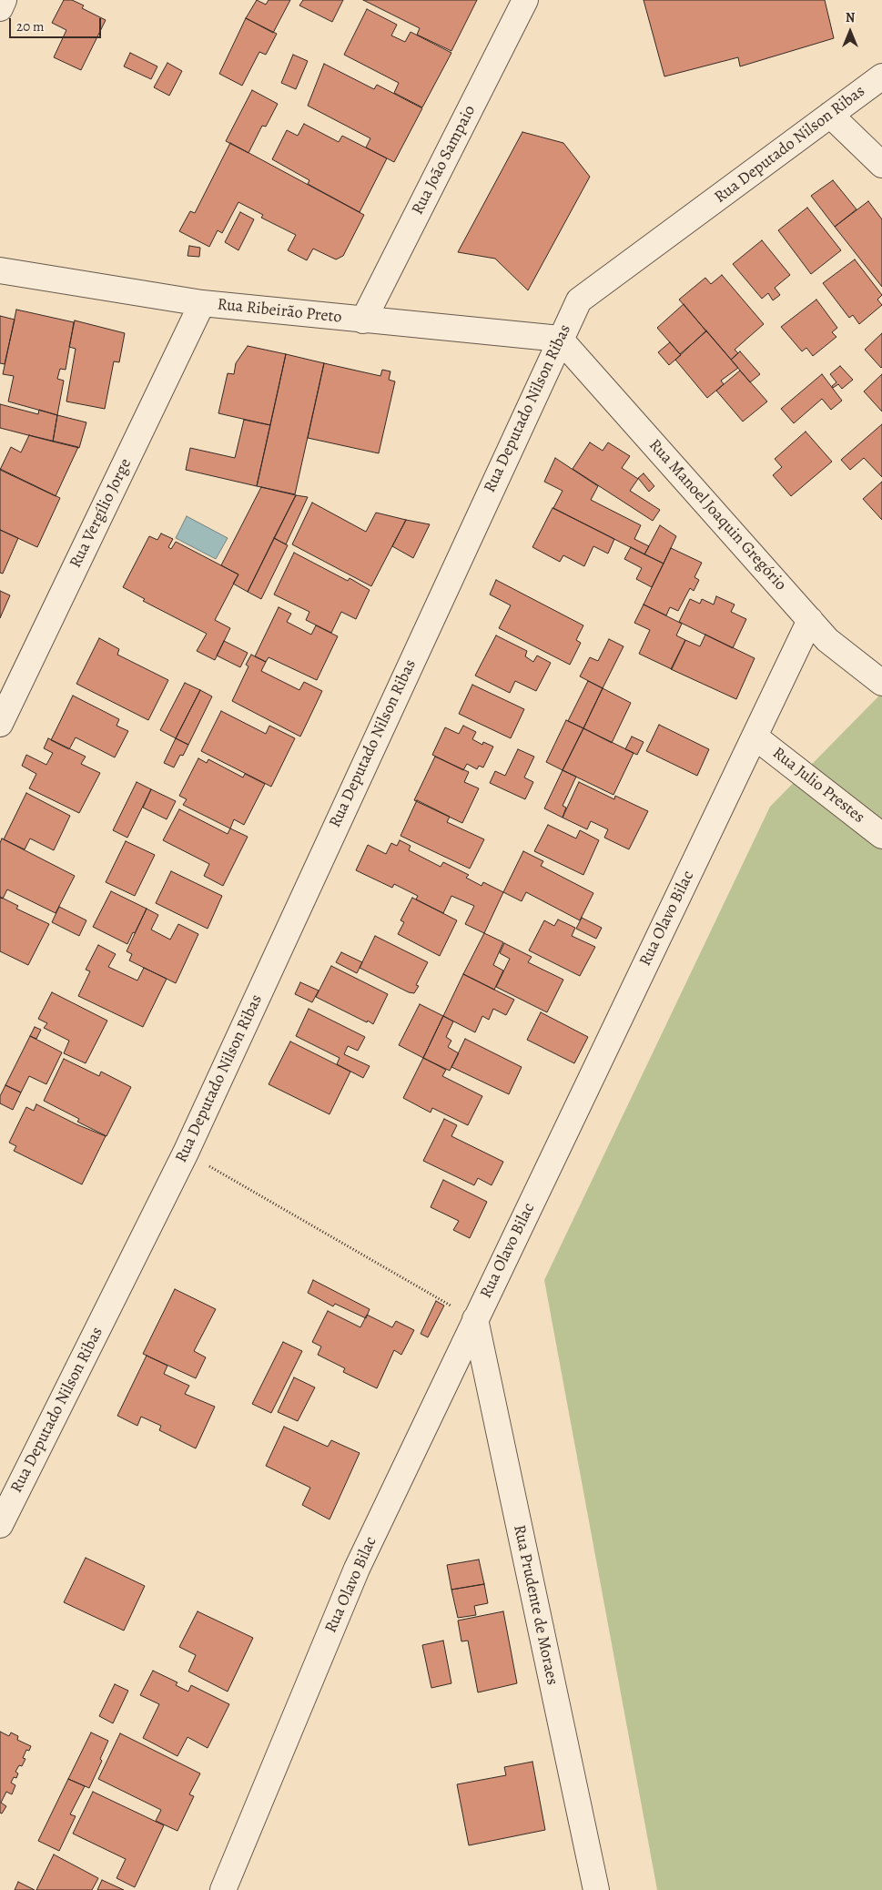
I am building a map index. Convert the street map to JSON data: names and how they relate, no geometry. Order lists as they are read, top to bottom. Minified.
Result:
{"streets":{"street":["Rua Deputado Nilson Ribas","Rua João Sampaio","Rua Ribeirão Preto","Rua Vergílio Jorge","Rua Manoel Joaquin Gregório","Rua Julio Prestes","Rua Olavo Bilac","Rua Prudente de Moraes"]},"crossings":[["Rua Deputado Nilson Ribas","Rua Ribeirão Preto"],["Rua Deputado Nilson Ribas","Rua Manoel Joaquin Gregório"],["Rua João Sampaio","Rua Ribeirão Preto"],["Rua Ribeirão Preto","Rua Vergílio Jorge"],["Rua Ribeirão Preto","Rua Manoel Joaquin Gregório"],["Rua Manoel Joaquin Gregório","Rua Olavo Bilac"],["Rua Julio Prestes","Rua Olavo Bilac"],["Rua Olavo Bilac","Rua Prudente de Moraes"]],"scale_bar":"20 m","north":"top"}
